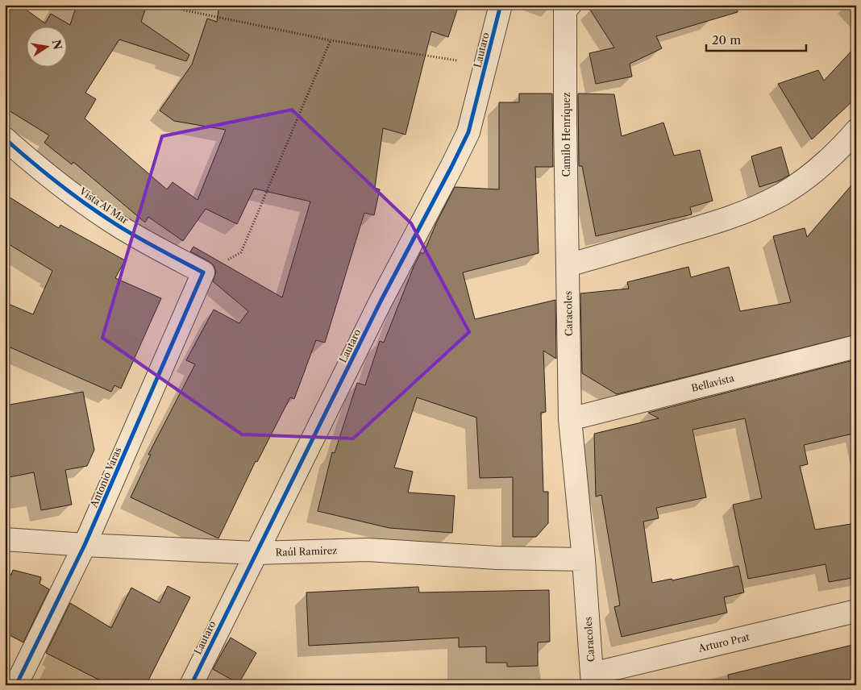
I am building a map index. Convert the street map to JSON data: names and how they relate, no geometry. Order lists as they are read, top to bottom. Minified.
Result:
{"streets":{"street":["Lautaro","Camilo Henríquez","Vista Al Mar","Caracoles","Bellavista","Antonio Varas","Raúl Ramírez","Arturo Prat"]},"crossings":[["Lautaro","Raúl Ramírez"],["Camilo Henríquez","Caracoles"],["Vista Al Mar","Antonio Varas"],["Caracoles","Bellavista"],["Caracoles","Raúl Ramírez"],["Caracoles","Arturo Prat"],["Antonio Varas","Raúl Ramírez"]],"scale_bar":"20 m","north":"right"}
